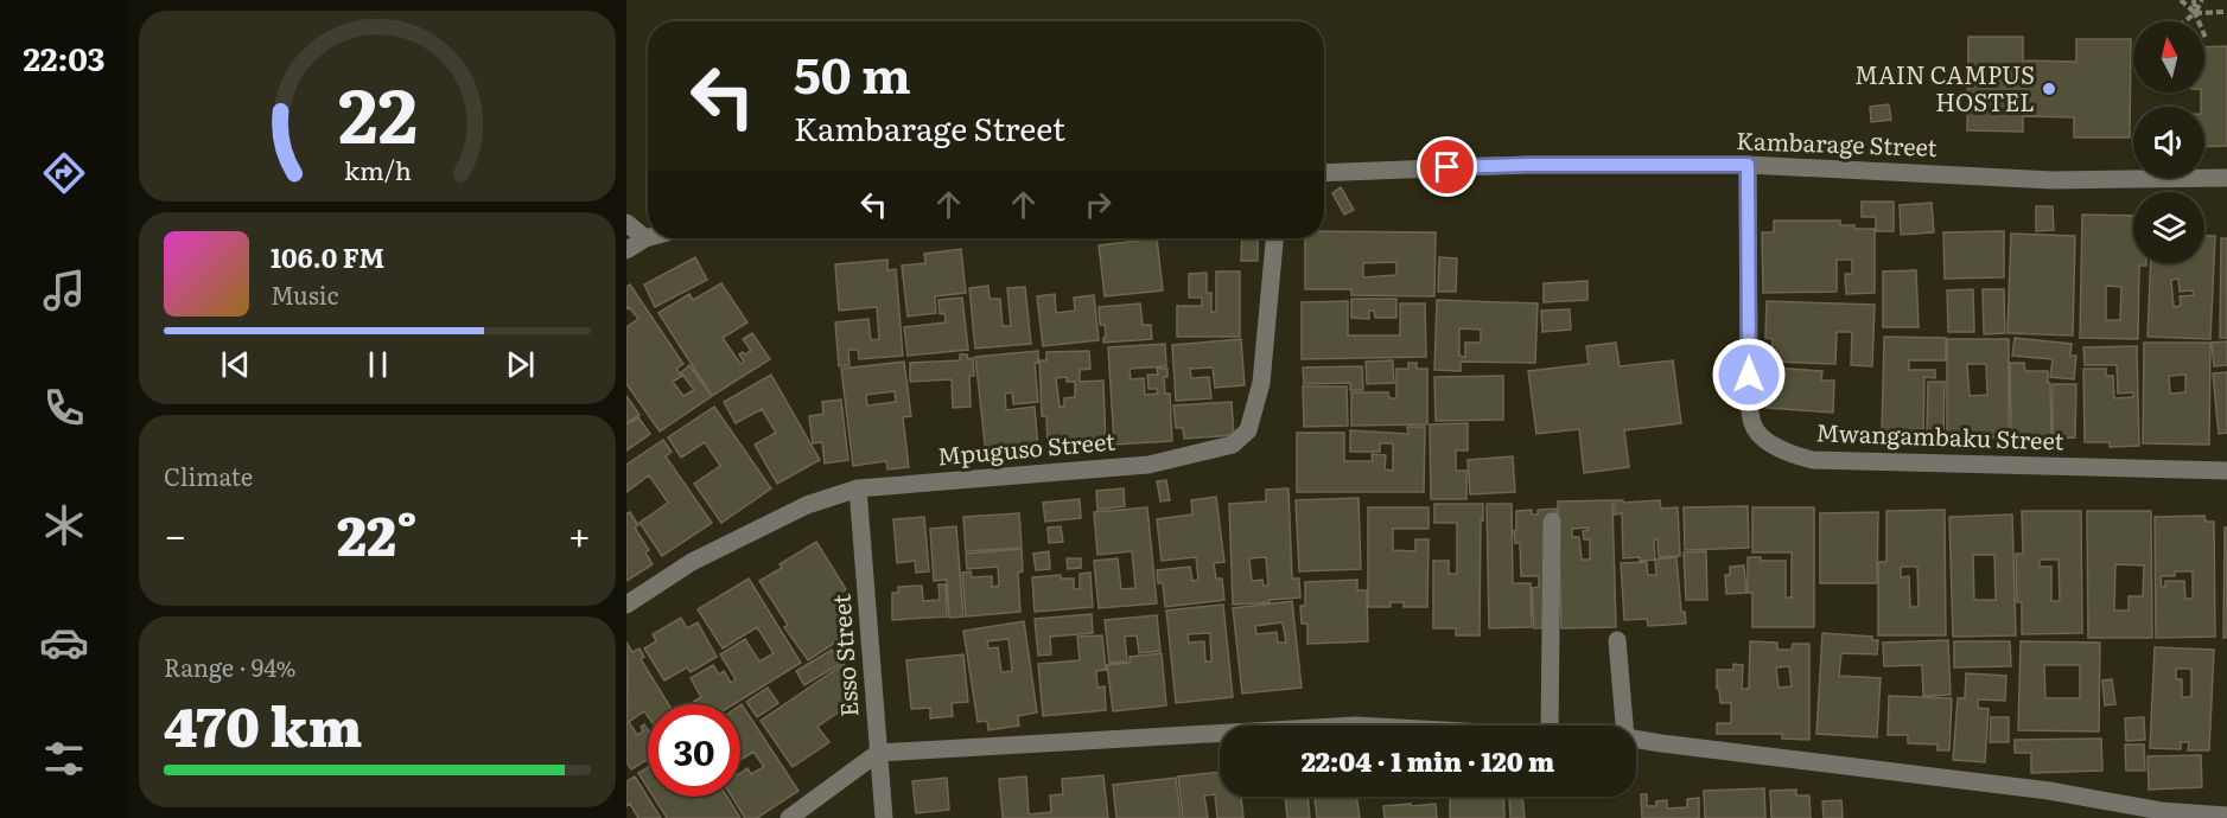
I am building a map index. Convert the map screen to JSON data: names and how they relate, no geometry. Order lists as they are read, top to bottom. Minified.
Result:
{"streets":{"street":["Kambarage Street","Mwangambaku Street","Mpuguso Street","Esso Street"]},"crossings":[["Kambarage Street","Mwangambaku Street"],["Mpuguso Street","Esso Street"]],"places":["MAIN CAMPUS HOSTEL"],"north":"top","page":{"tabs":"22:03","turn":["50 m","Kambarage Street"],"song":["106.0 FM","Music"],"tile":["Climate",["Range · 94%","470 km"]],"heat":["−","22°","+"],"limit":"30","trip":"22:04 · 1 min · 120 m","gauge":["22","km/h"]}}
